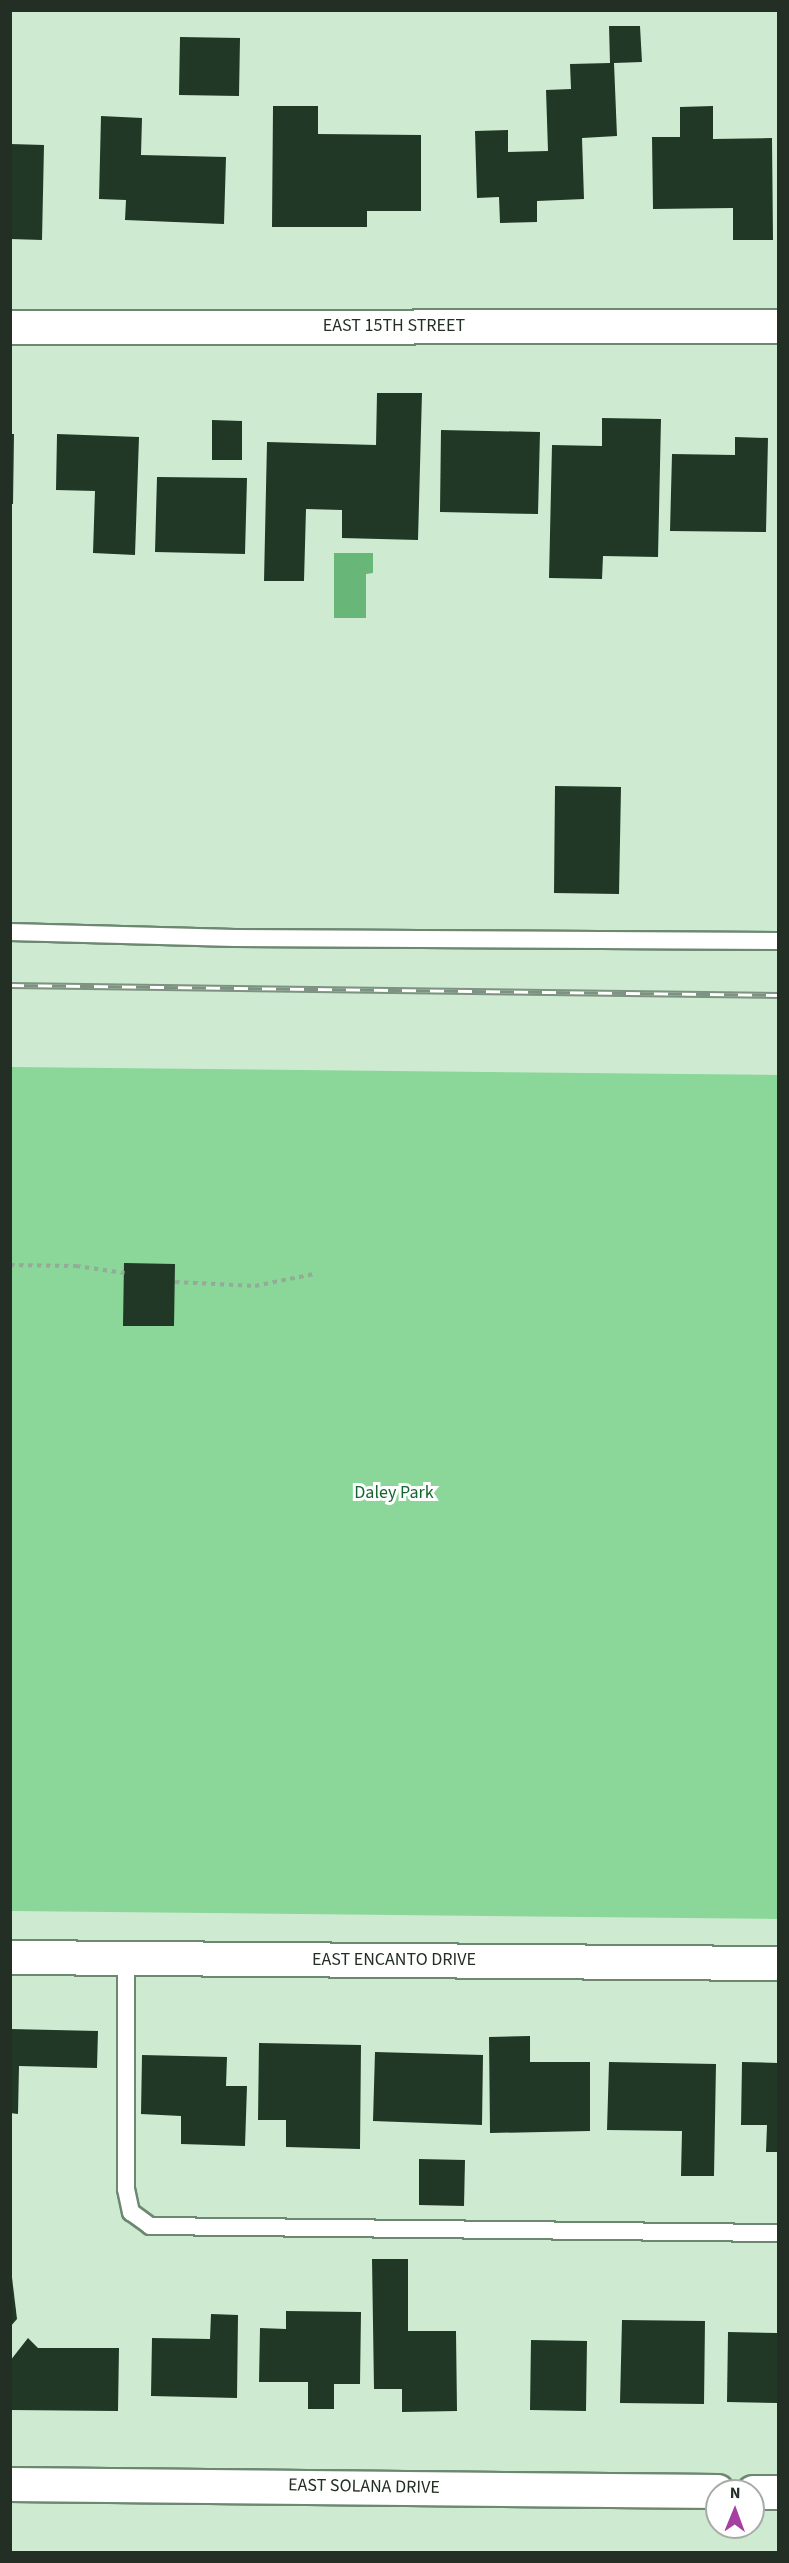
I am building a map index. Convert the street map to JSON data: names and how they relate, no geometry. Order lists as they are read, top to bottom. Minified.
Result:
{"streets":{"street":["EAST 15TH STREET","EAST ENCANTO DRIVE","EAST SOLANA DRIVE"]},"parks":["Daley Park"],"north":"top"}
